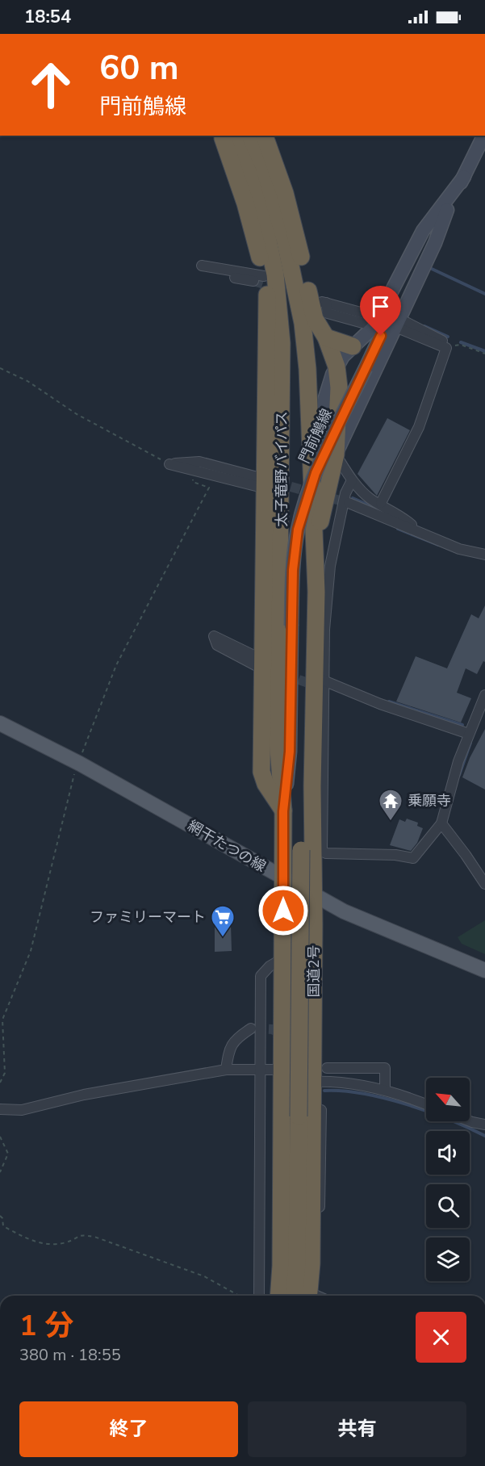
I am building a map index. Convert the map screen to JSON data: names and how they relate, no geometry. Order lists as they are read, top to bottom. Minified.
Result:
{"streets":{"highway":["太子竜野バイパス","国道2号"],"main road":["門前鵤線","網干たつの線"]},"crossings":[["門前鵤線","太子竜野バイパス"],["太子竜野バイパス","国道2号"],["網干たつの線","国道2号"]],"places":{"temple":["乗願寺"],"supermarket":["ファミリーマート"]},"north":"top left","page":{"status":"18:54","turn":["60 m","門前鵤線"],"heading":["1 分","380 m · 18:55"],"buttons":["終了","共有"]}}
